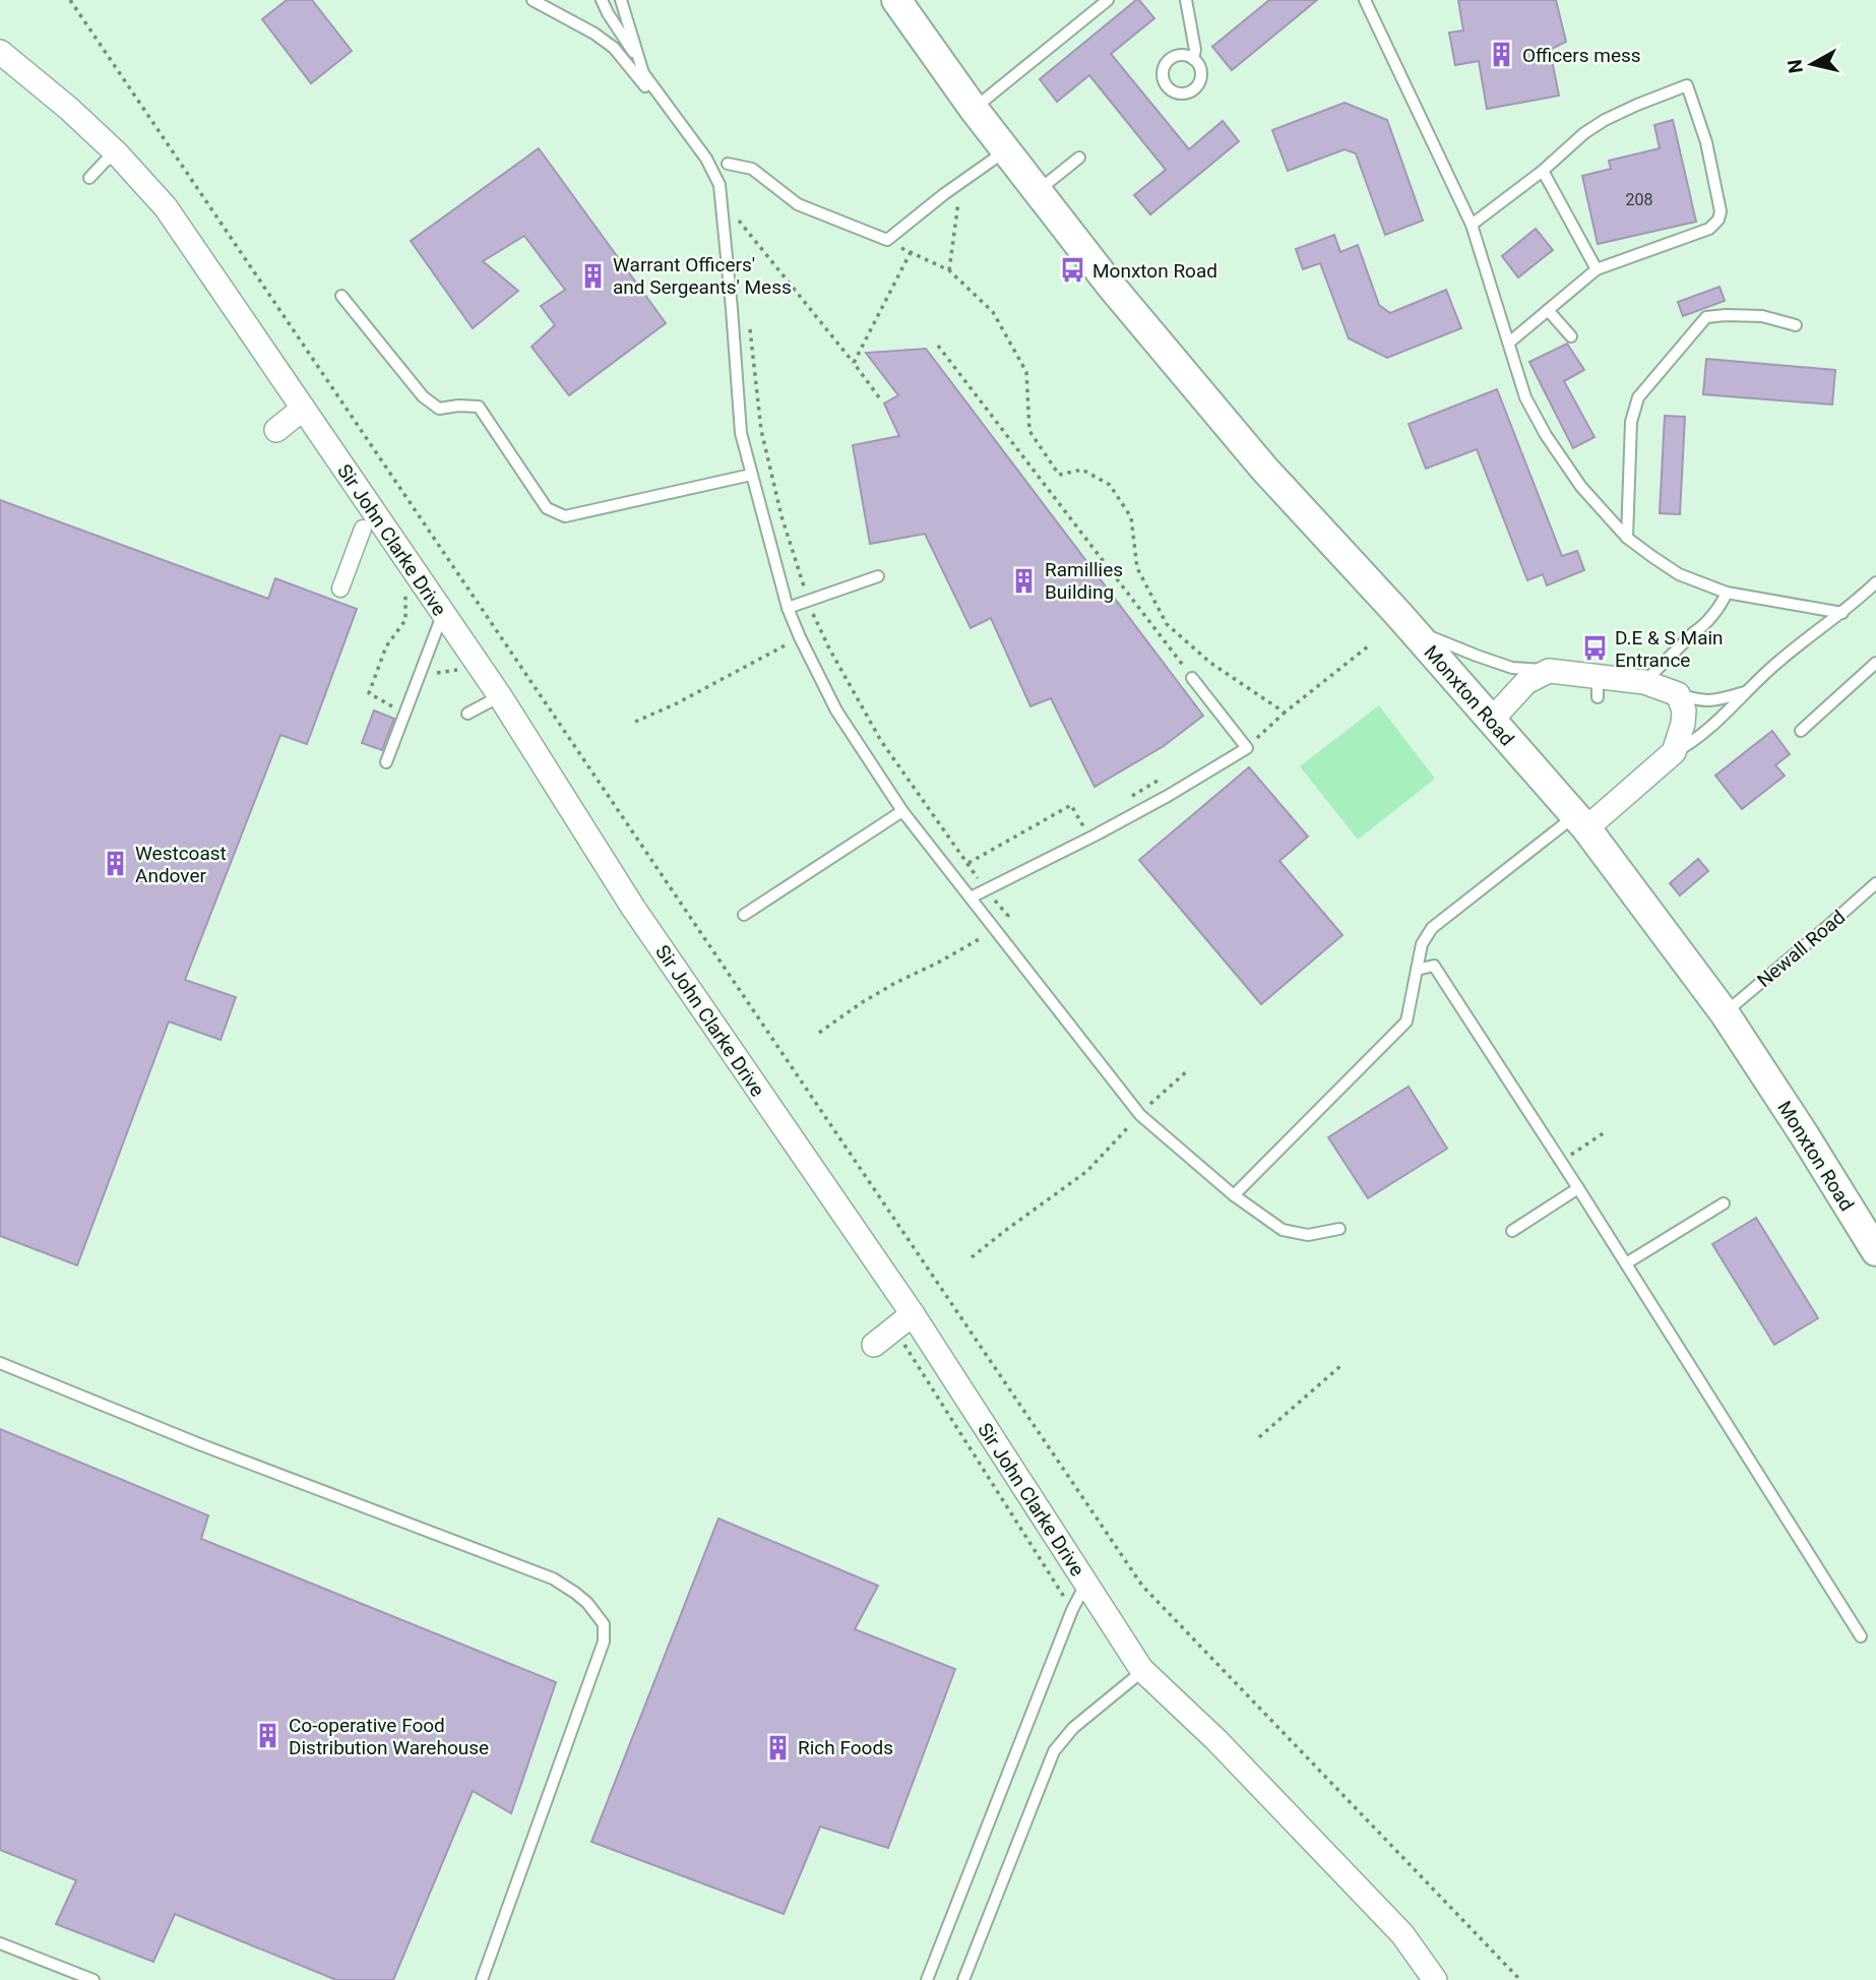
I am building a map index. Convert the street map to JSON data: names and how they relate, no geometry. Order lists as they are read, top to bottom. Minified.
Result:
{"streets":{"street":["Sir John Clarke Drive","Monxton Road"],"lane":["Newall Road"]},"crossings":[["Monxton Road","Newall Road"]],"places":{"building":["Officers mess","Warrant Officers' and Sergeants' Mess","Ramillies Building","Westcoast Andover","Co-operative Food Distribution Warehouse","Rich Foods"],"bus stop":["Monxton Road","D.E & S Main Entrance"]},"house_numbers":["208"],"north":"left"}
